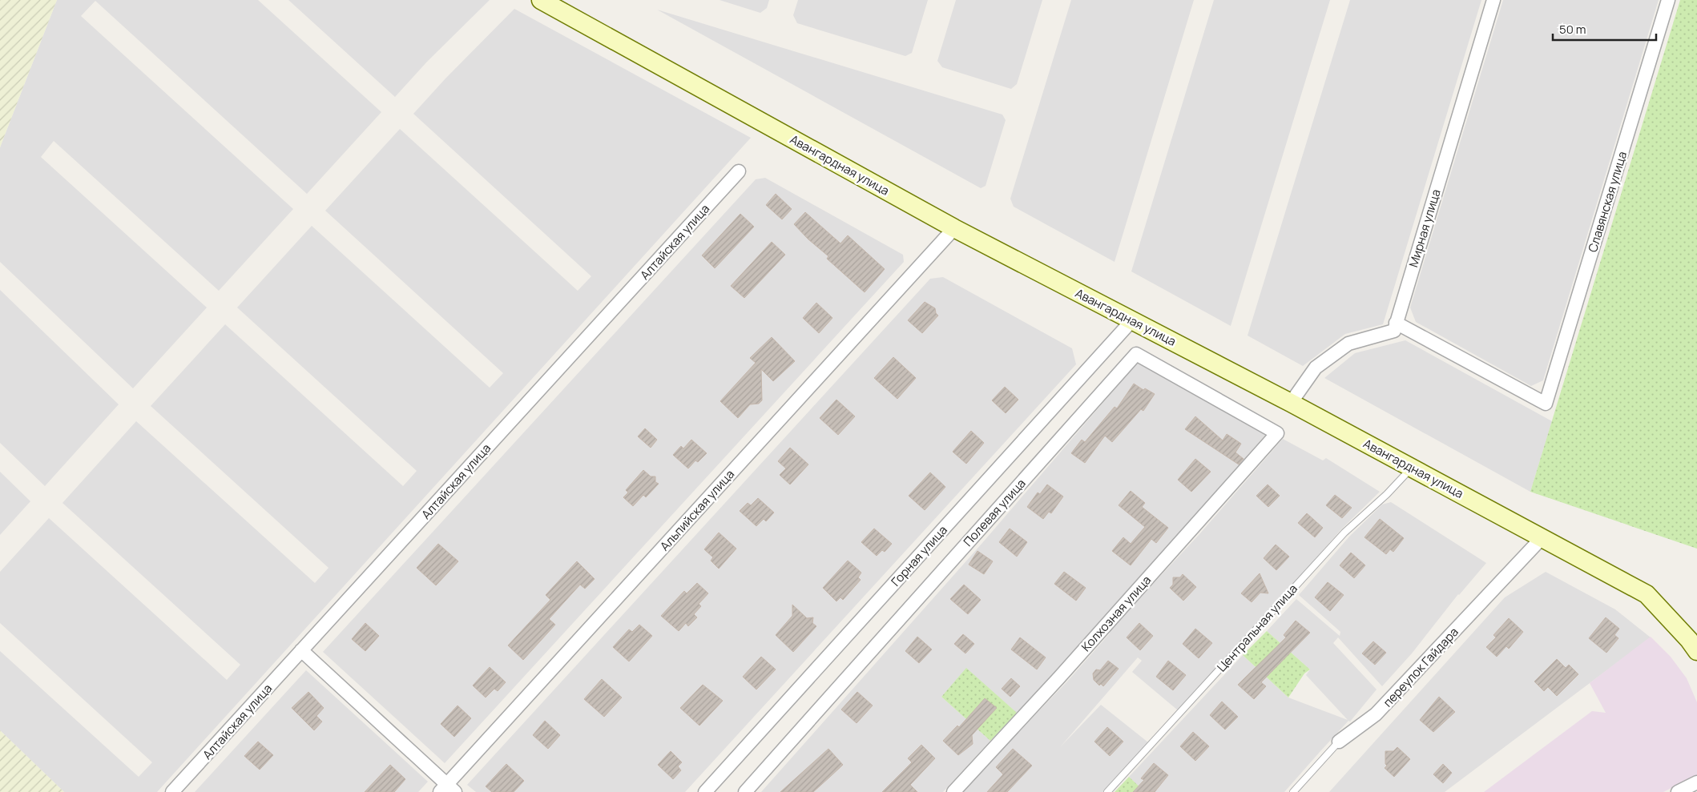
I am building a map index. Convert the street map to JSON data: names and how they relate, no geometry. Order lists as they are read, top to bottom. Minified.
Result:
{"streets":{"main road":["Авангардная улица"],"street":["Славянская улица","Мирная улица","Алтайская улица","Альпийская улица","Полевая улица","Горная улица","Колхозная улица","переулок Гайдара"],"lane":["Центральная улица"]},"crossings":[["Авангардная улица","Альпийская улица"],["Авангардная улица","Горная улица"],["Авангардная улица","Центральная улица"],["Авангардная улица","переулок Гайдара"],["Славянская улица","Мирная улица"],["Полевая улица","Колхозная улица"]],"scale_bar":"50 m"}
